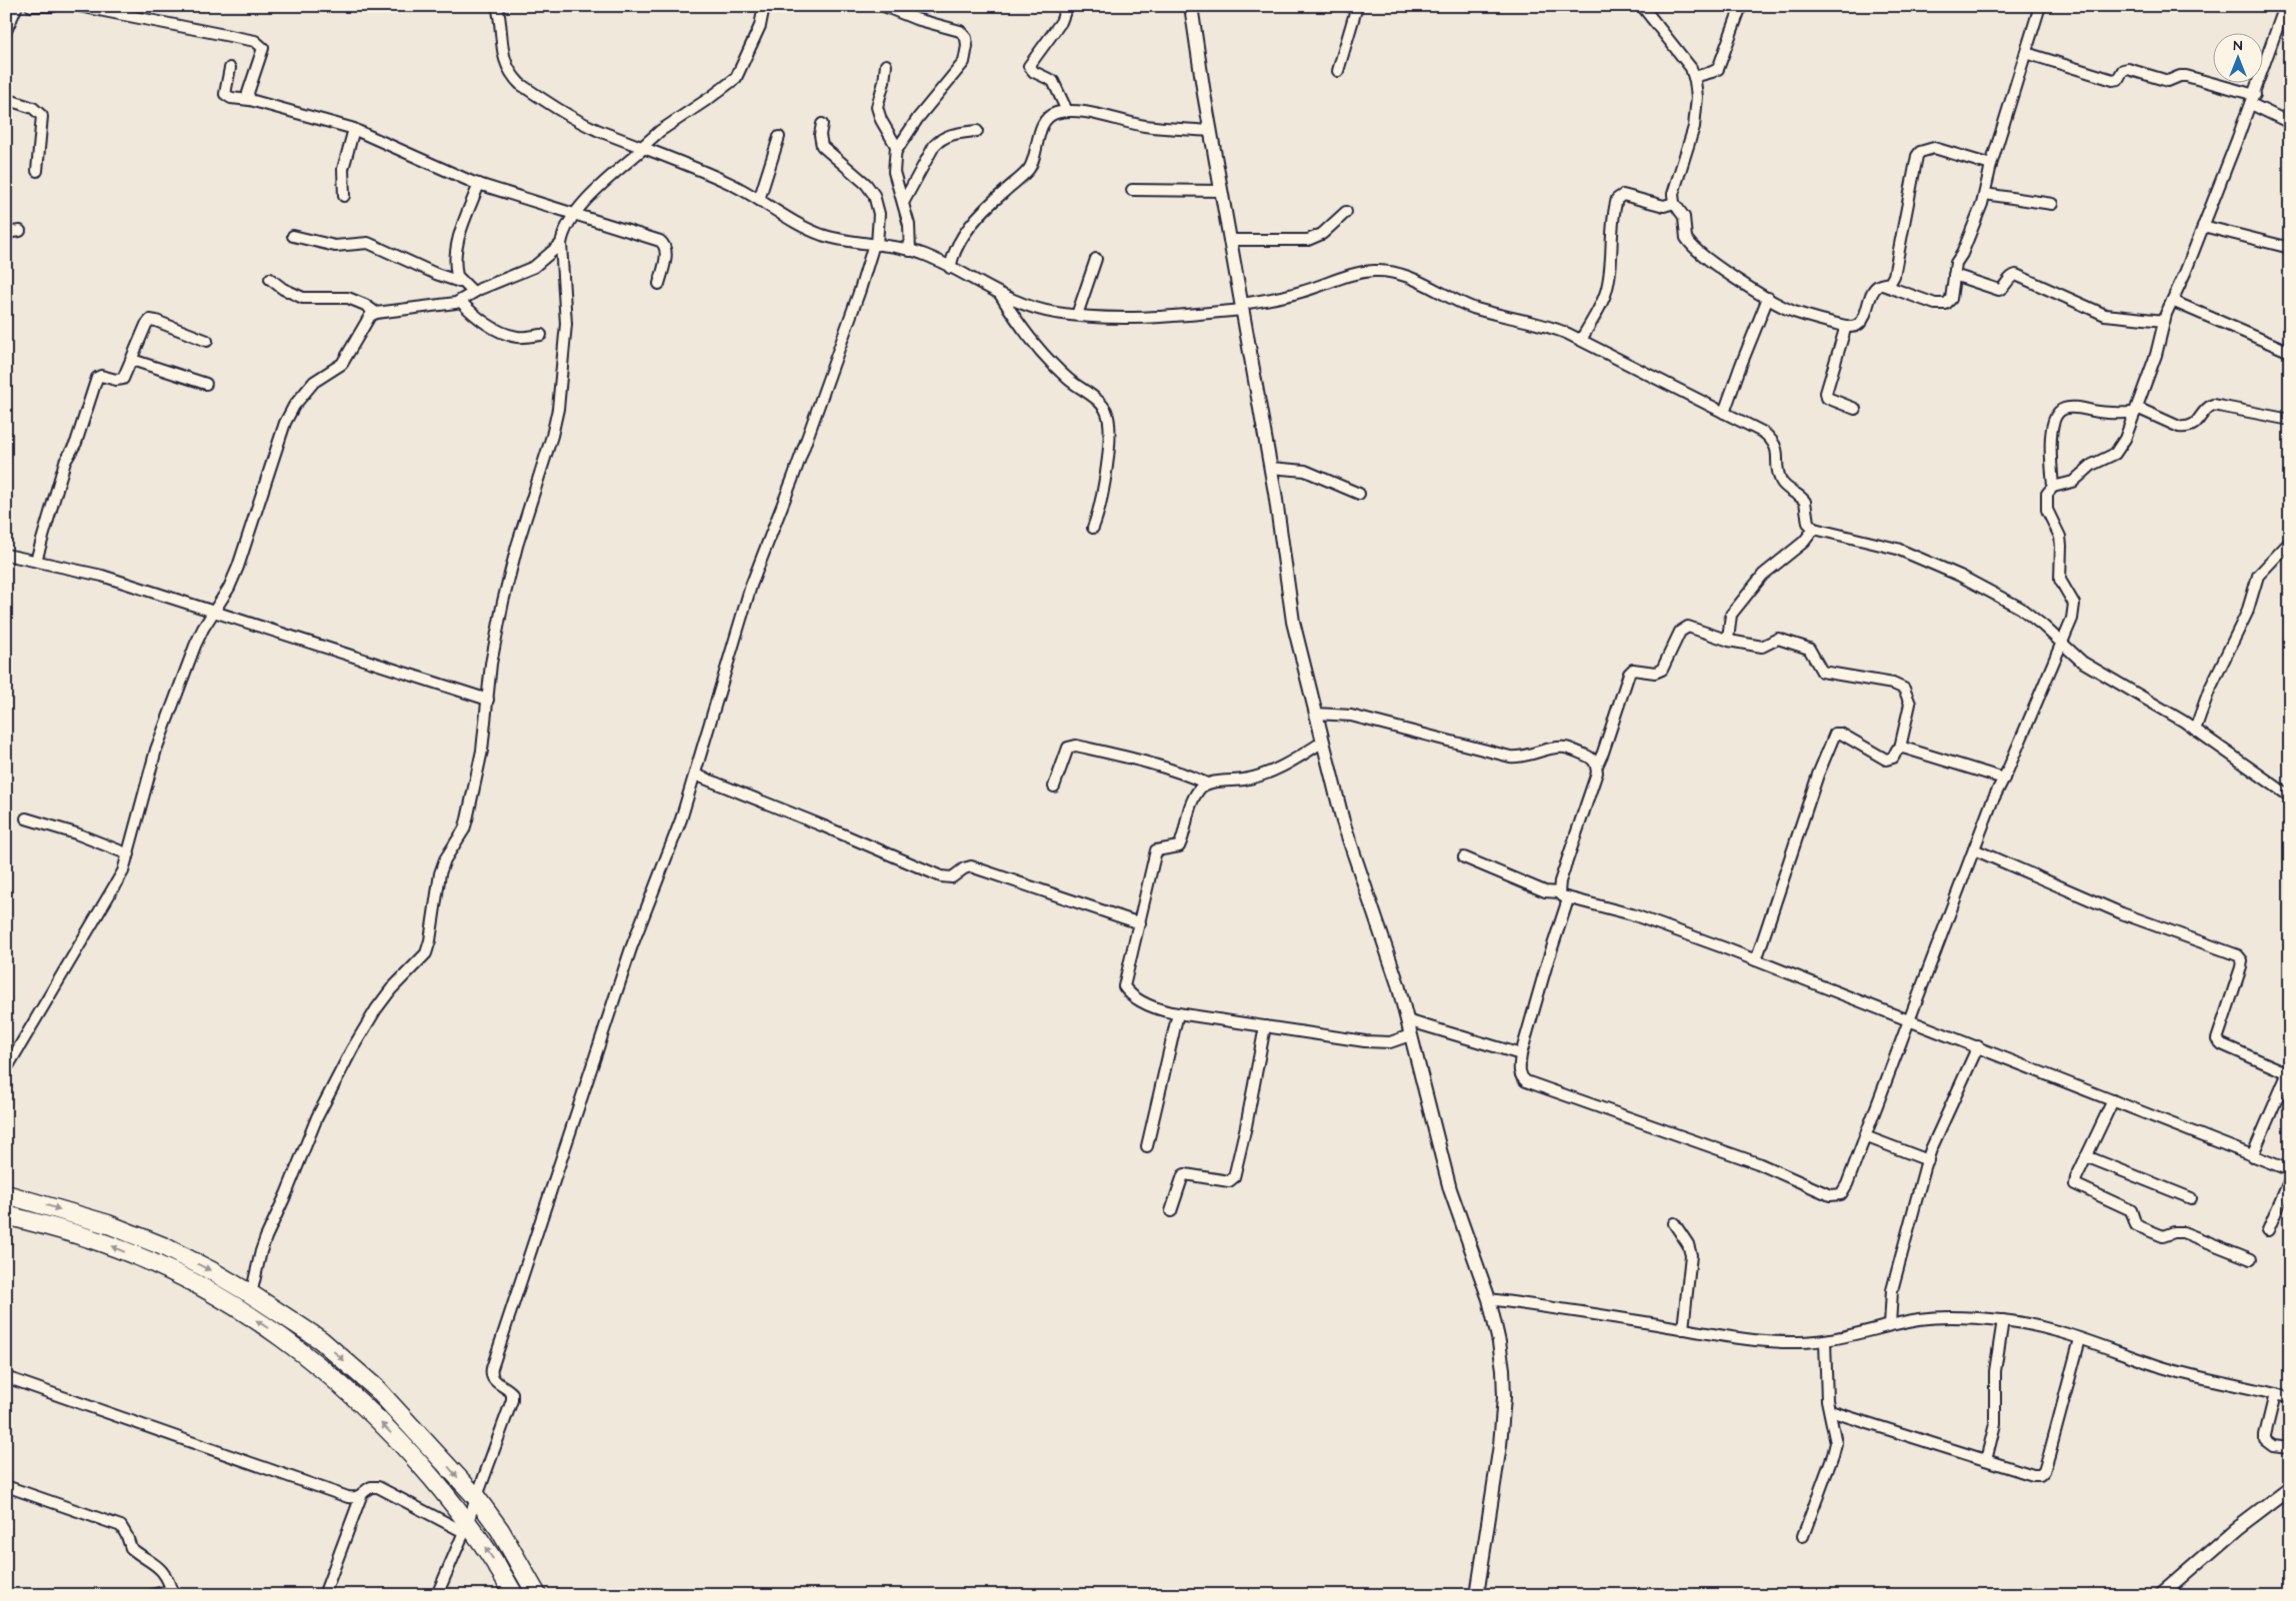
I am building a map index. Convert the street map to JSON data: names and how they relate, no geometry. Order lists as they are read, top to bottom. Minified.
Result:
{"north":"top"}
